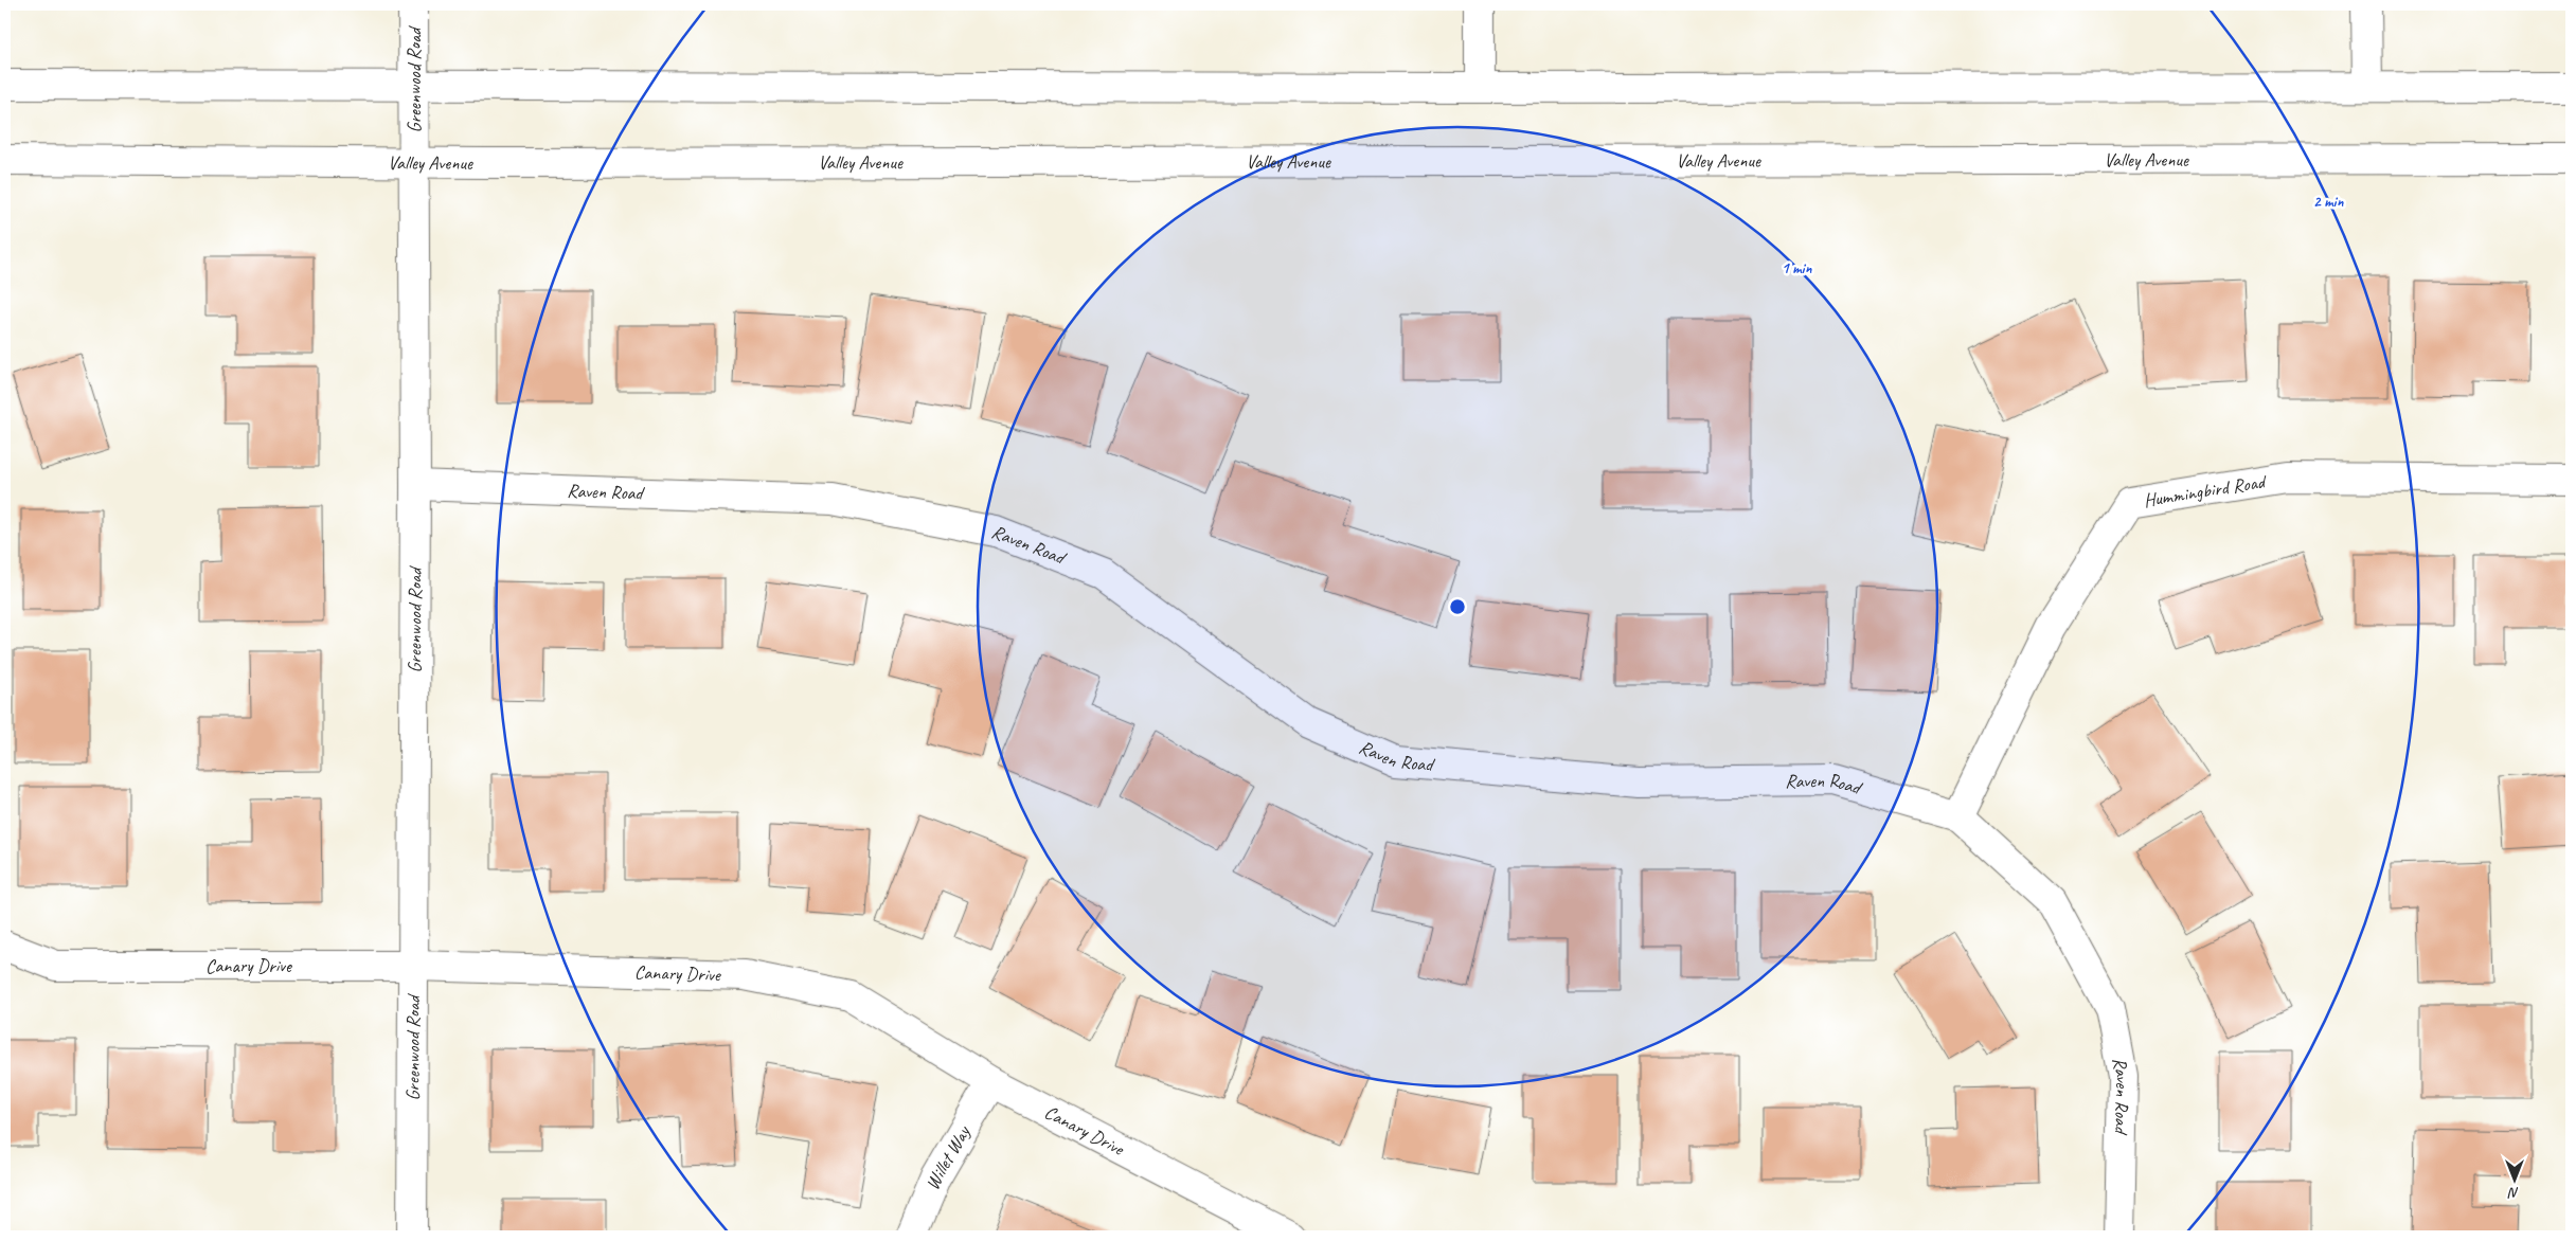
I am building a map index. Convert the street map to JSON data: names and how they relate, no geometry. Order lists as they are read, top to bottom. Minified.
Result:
{"streets":{"street":["Greenwood Road","Valley Avenue","Raven Road","Hummingbird Road","Canary Drive","Willet Way"]},"crossings":[["Greenwood Road","Valley Avenue"],["Greenwood Road","Raven Road"],["Greenwood Road","Canary Drive"],["Raven Road","Hummingbird Road"],["Canary Drive","Willet Way"]],"north":"bottom","rings":["2 min","1 min"]}
